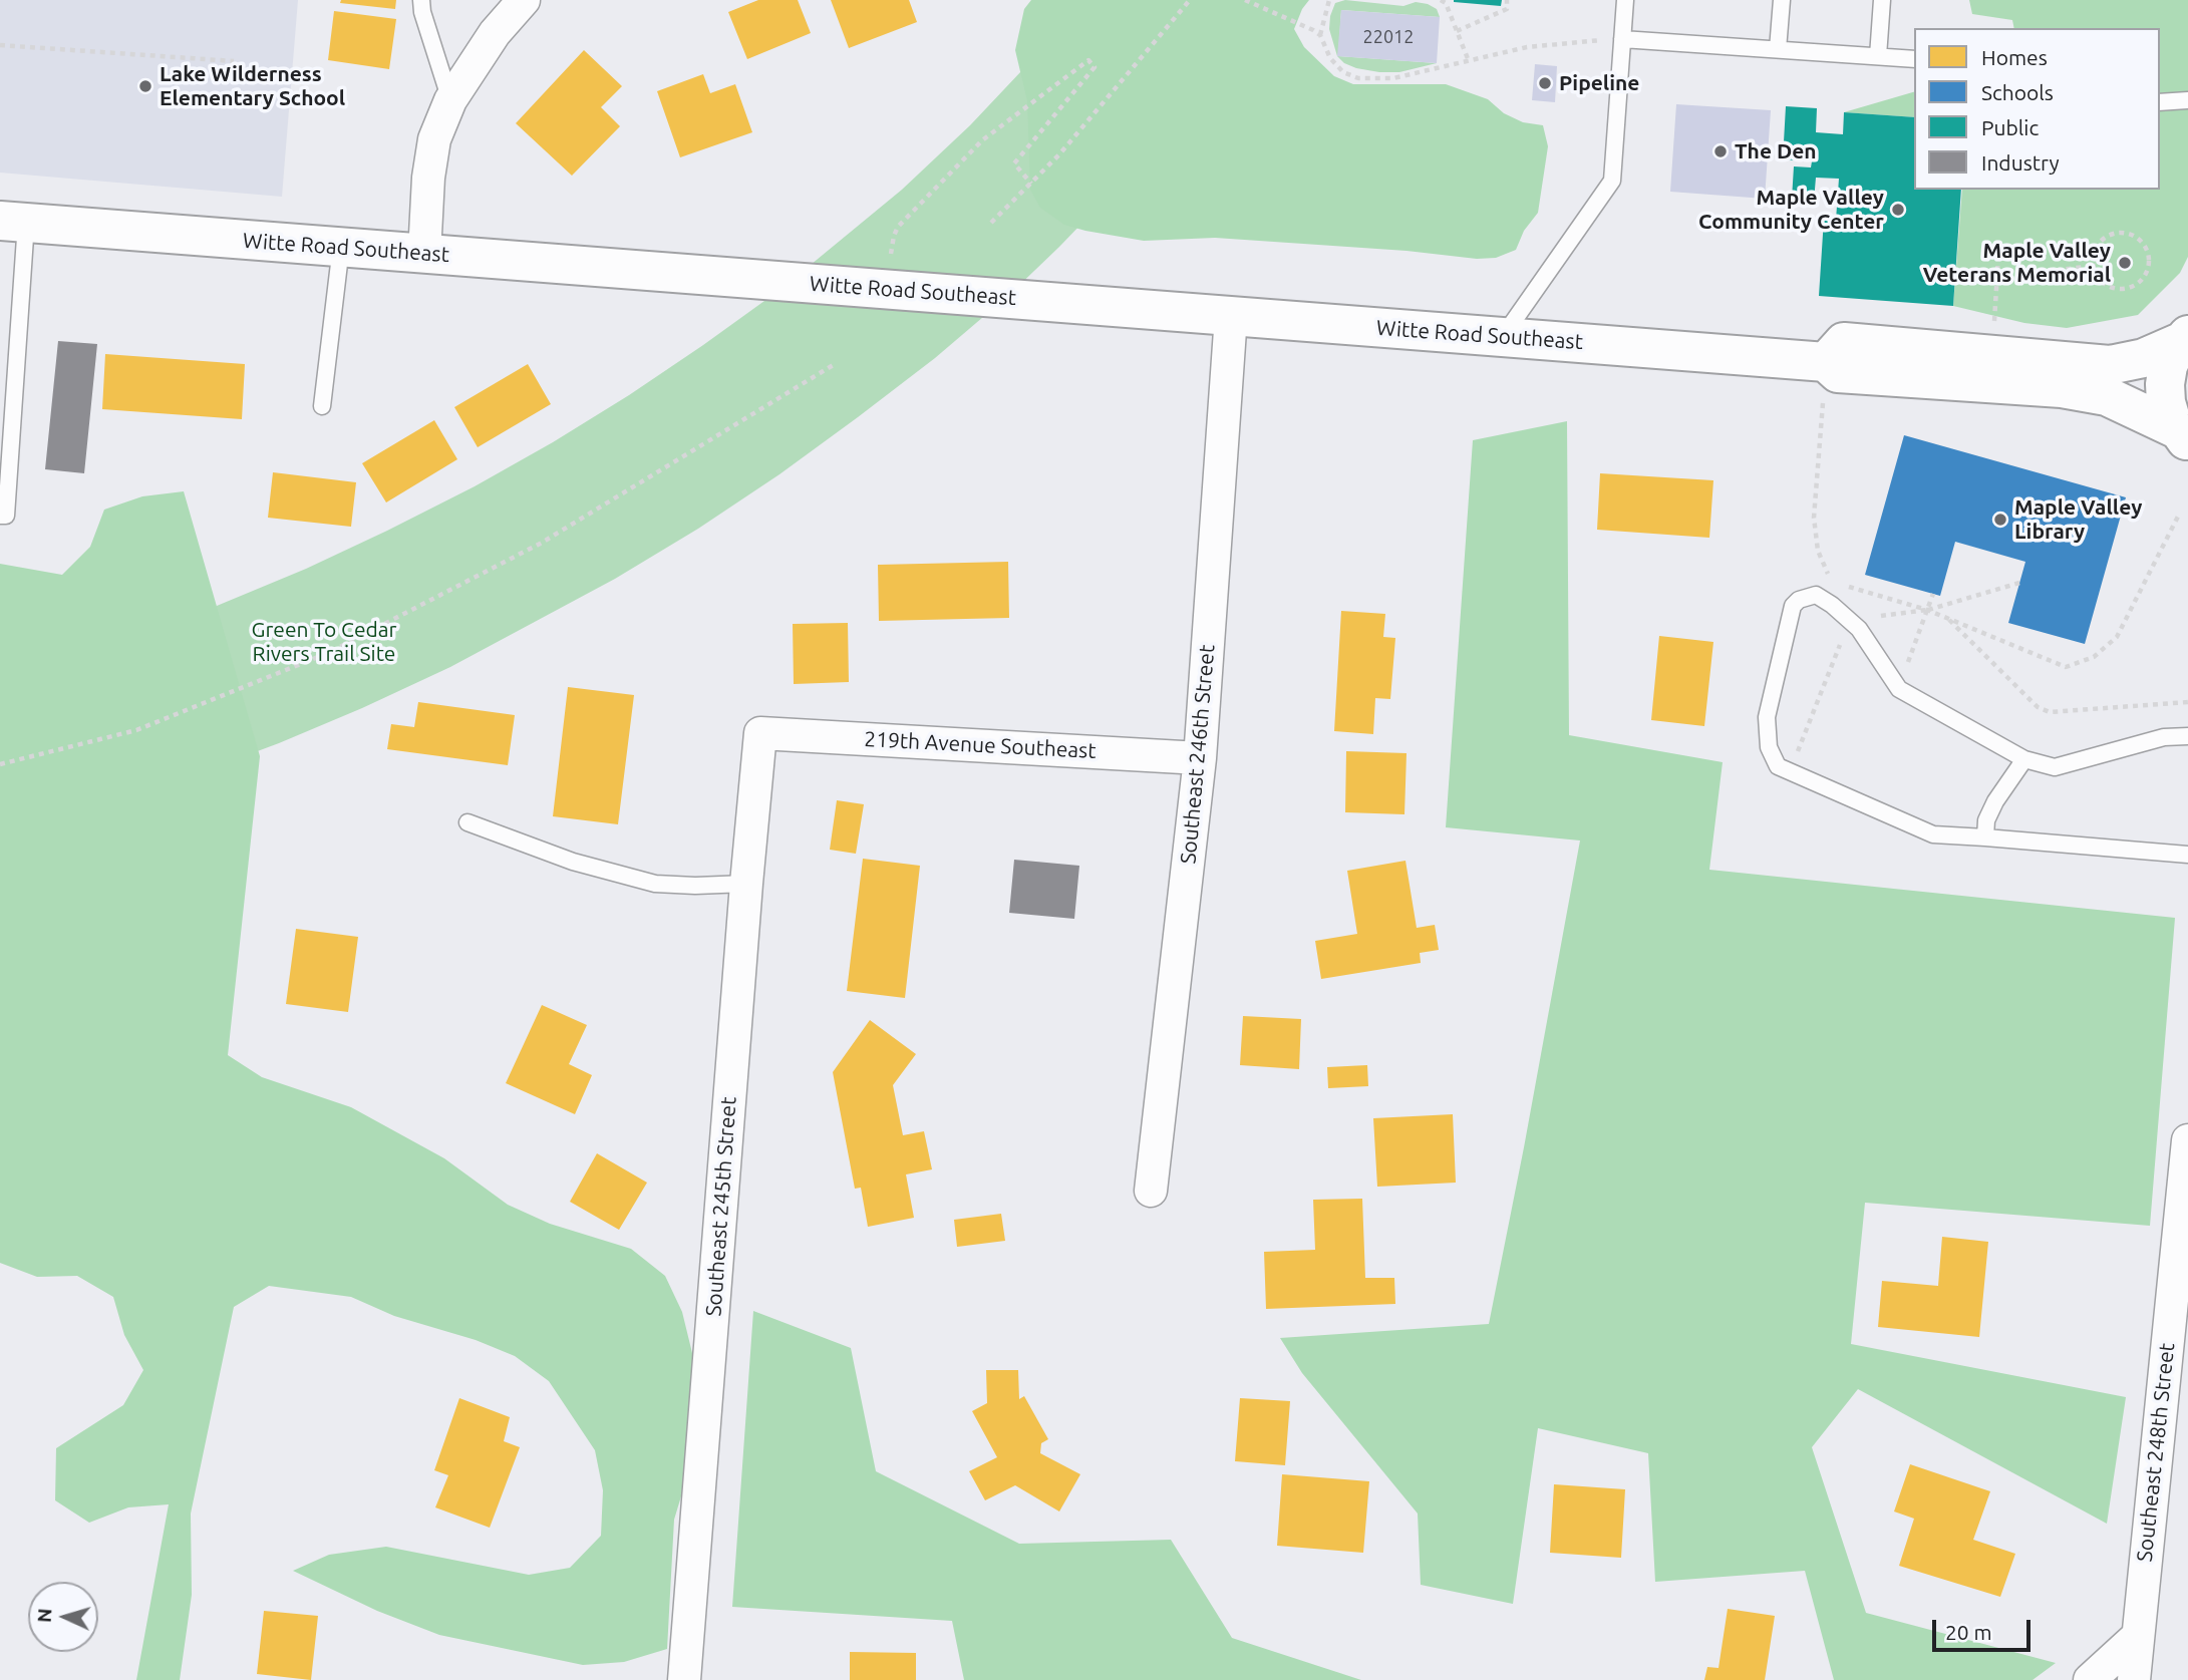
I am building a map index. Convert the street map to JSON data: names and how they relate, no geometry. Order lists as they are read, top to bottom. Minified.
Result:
{"streets":{"street":["Witte Road Southeast","219th Avenue Southeast","Southeast 246th Street","Southeast 245th Street","Southeast 248th Street"]},"crossings":[["Witte Road Southeast","Southeast 246th Street"],["219th Avenue Southeast","Southeast 246th Street"],["219th Avenue Southeast","Southeast 245th Street"]],"parks":["Green To Cedar Rivers Trail Site"],"places":["Pipeline","Lake Wilderness Elementary School","The Den","Maple Valley Community Center","Maple Valley Veterans Memorial","Maple Valley Library"],"house_numbers":["22012"],"legend":["Homes","Schools","Public","Industry"],"scale_bar":"20 m","north":"left"}
